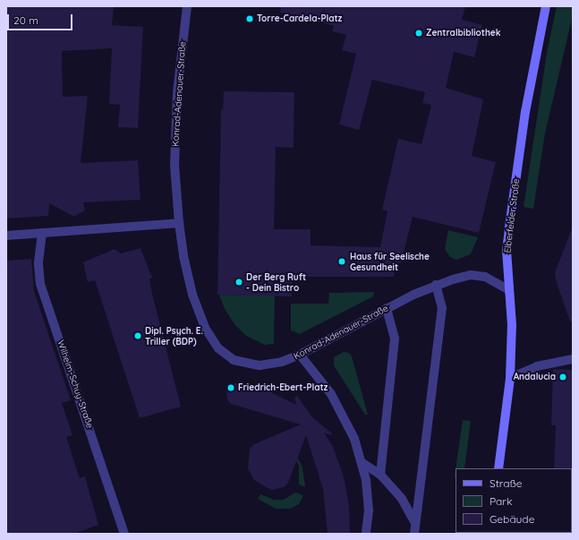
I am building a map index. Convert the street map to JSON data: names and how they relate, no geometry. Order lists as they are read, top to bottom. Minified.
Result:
{"streets":{"main road":["Elberfelder Straße"],"street":["Konrad-Adenauer-Straße","Wilhelm-Schuy-Straße"]},"crossings":[["Konrad-Adenauer-Straße","Elberfelder Straße"]],"places":["Torre-Cardela-Platz","Zentralbibliothek","Haus für Seelische Gesundheit","Der Berg Ruft - Dein Bistro","Dipl. Psych. E. Triller (BDP)","Andalucia","Friedrich-Ebert-Platz"],"legend":["Straße","Park","Gebäude"],"scale_bar":"20 m"}
